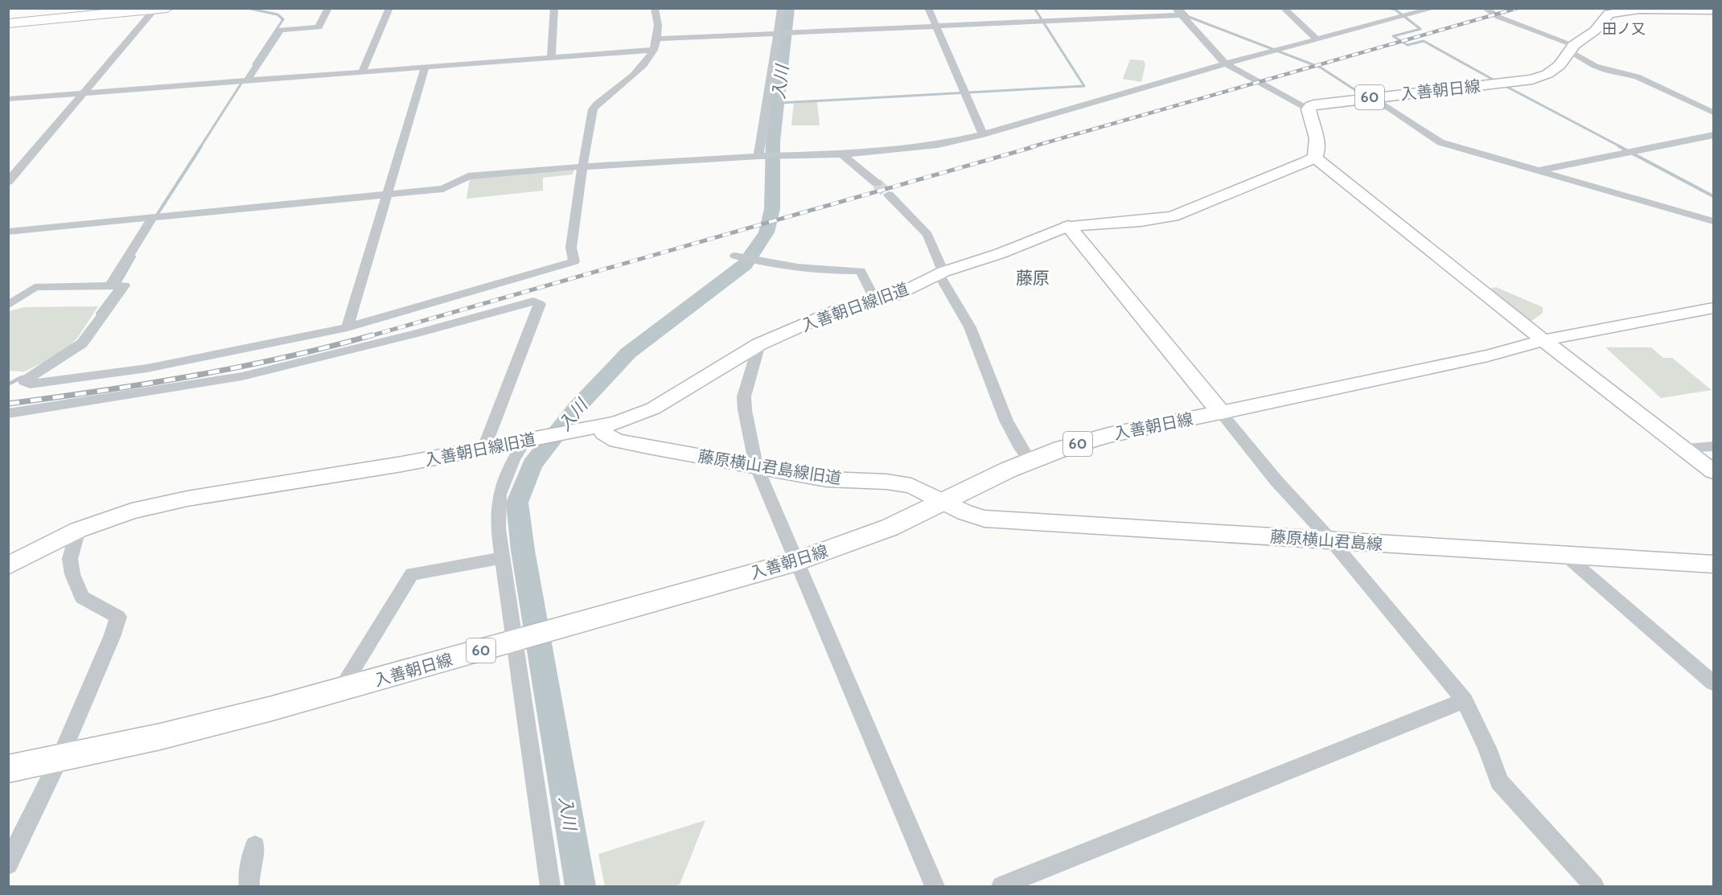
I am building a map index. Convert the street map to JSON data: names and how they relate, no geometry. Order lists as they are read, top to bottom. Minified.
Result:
{"streets":{"main road":["入善朝日線","60"],"street":["入善朝日線旧道","藤原横山君島線旧道","藤原横山君島線"]},"crossings":[["入善朝日線","入善朝日線旧道"],["入善朝日線","藤原横山君島線旧道"],["入善朝日線","藤原横山君島線"],["入善朝日線旧道","藤原横山君島線旧道"],["藤原横山君島線旧道","藤原横山君島線"]],"districts":["田ノ又","藤原"],"water":["入川"]}
